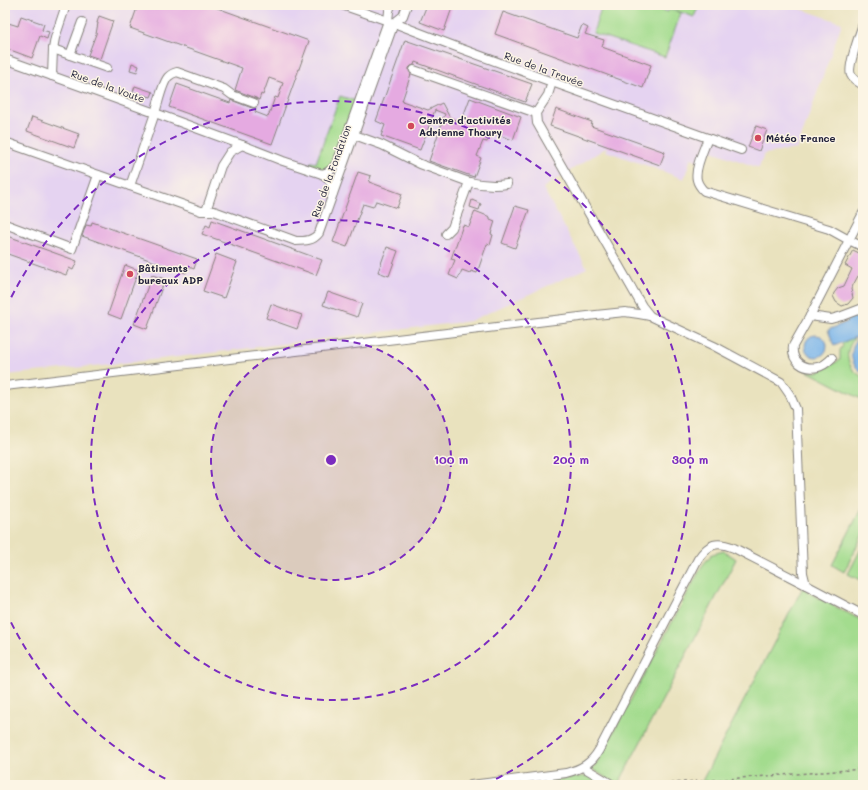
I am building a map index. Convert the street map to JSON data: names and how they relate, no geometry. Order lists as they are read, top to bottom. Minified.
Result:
{"streets":{"lane":["Rue de la Travée","Rue de la Voute","Rue de la Fondation"]},"crossings":[["Rue de la Travée","Rue de la Fondation"],["Rue de la Voute","Rue de la Fondation"]],"places":["Centre d'activités Adrienne Thoury","Météo France","Bâtiments bureaux ADP"],"rings":["100 m","200 m","300 m"]}
